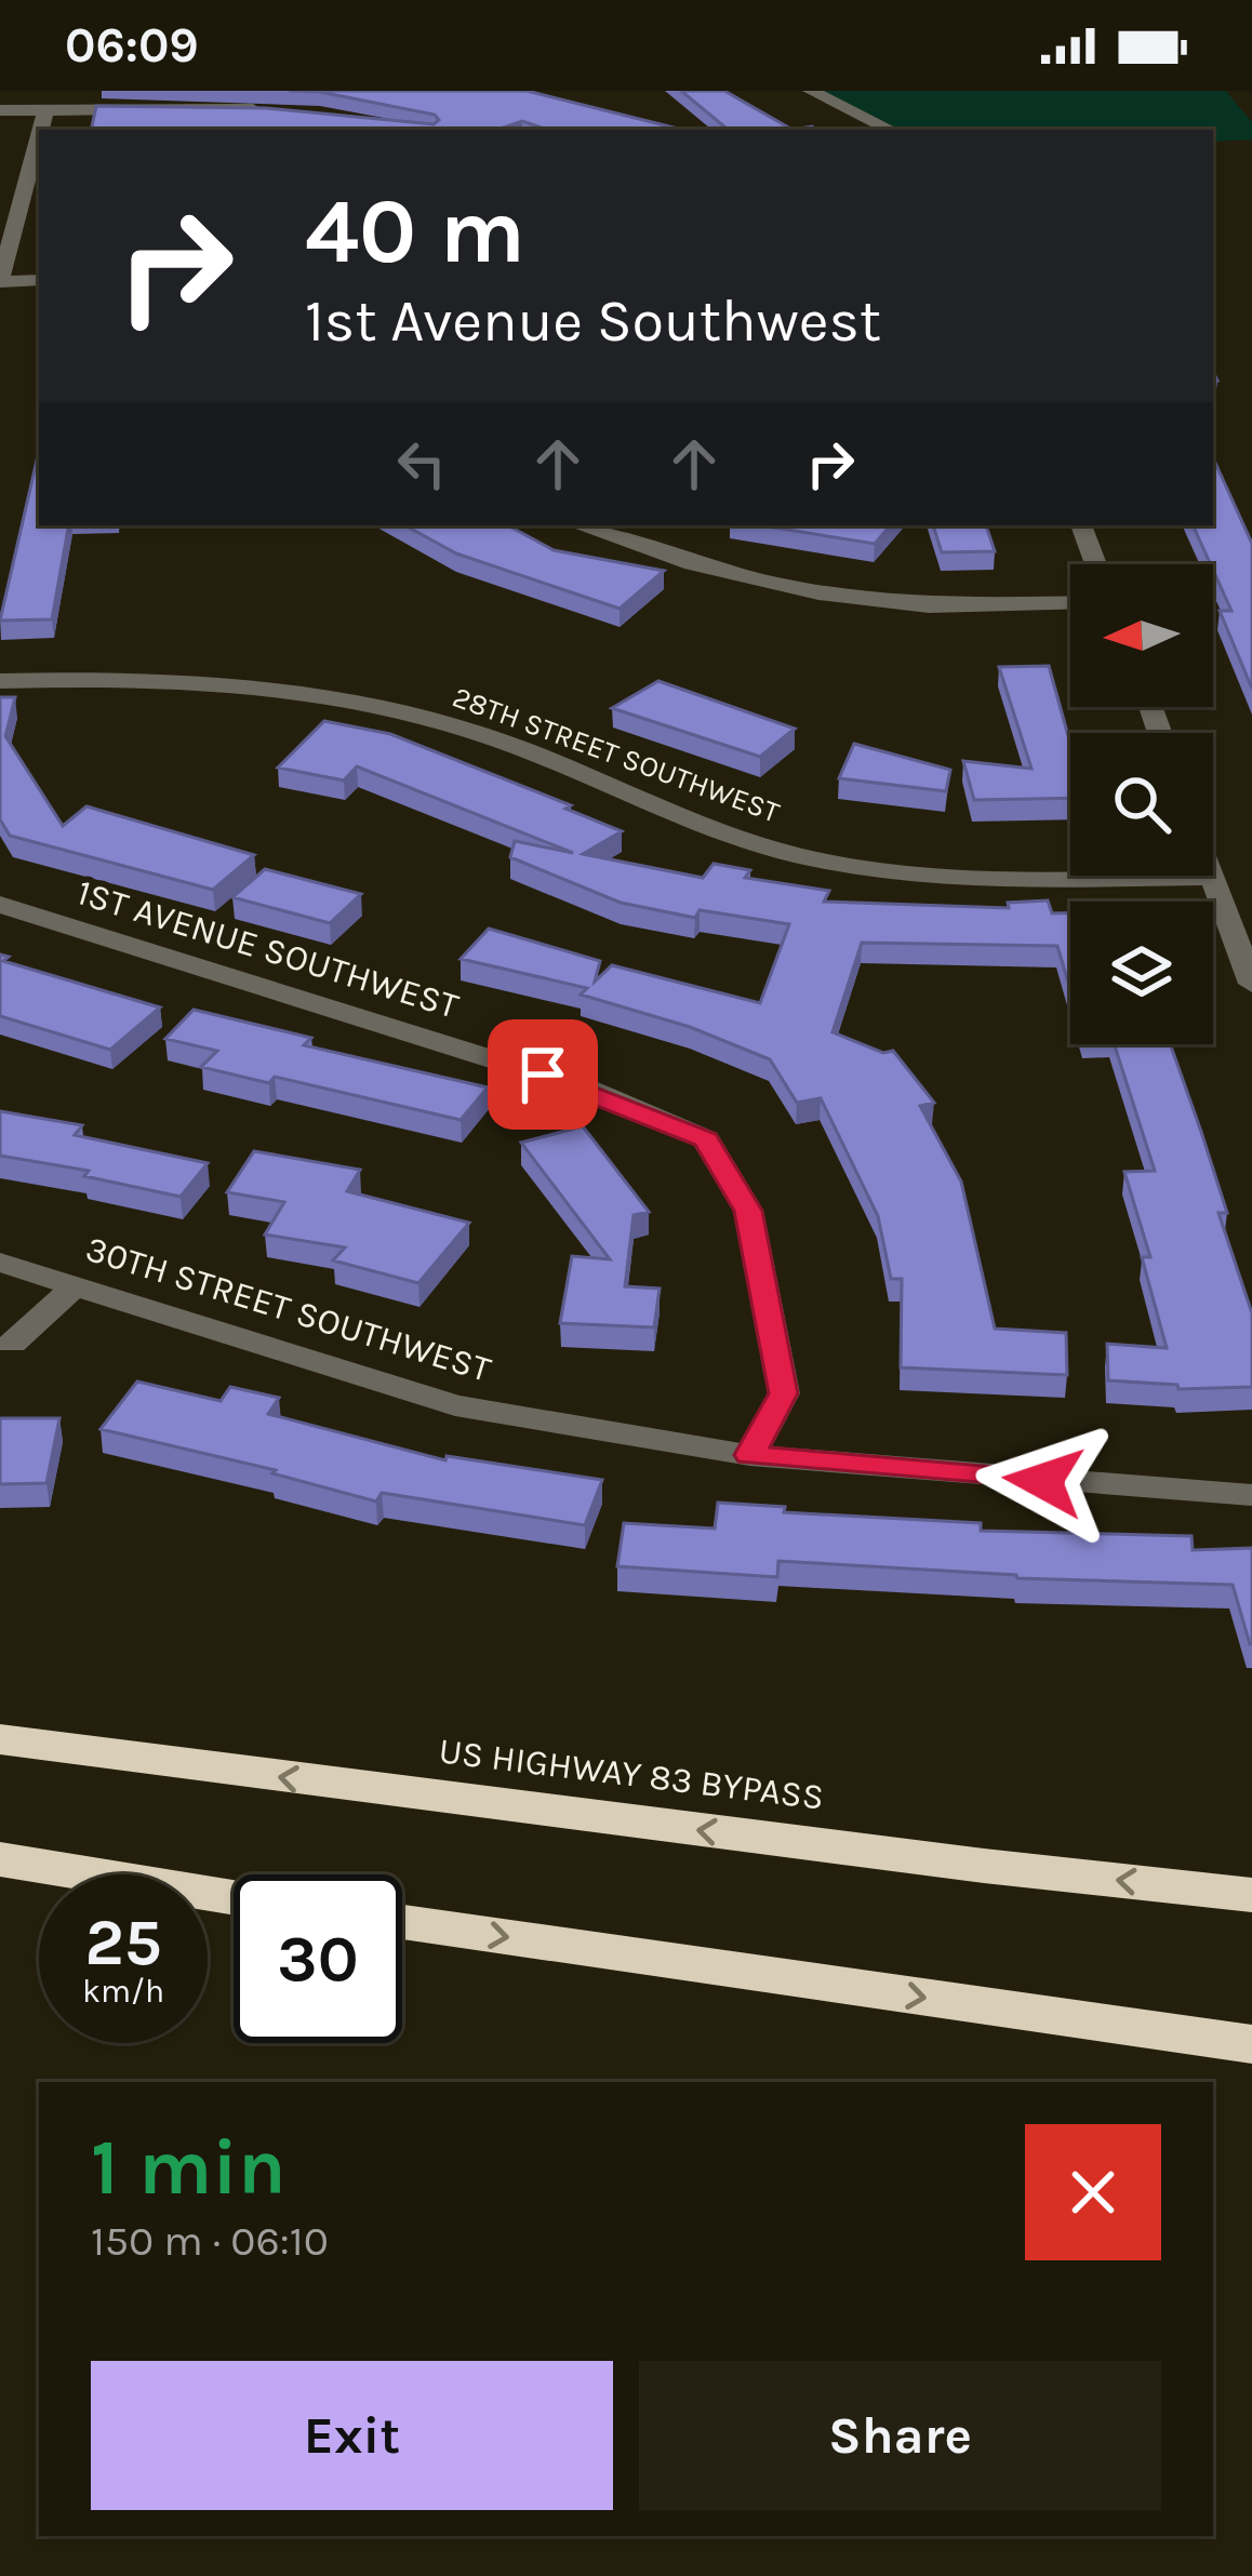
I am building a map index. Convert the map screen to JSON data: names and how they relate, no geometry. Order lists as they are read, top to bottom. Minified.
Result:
{"streets":{"highway":["US HIGHWAY 83 BYPASS"],"street":["28TH STREET SOUTHWEST","1ST AVENUE SOUTHWEST","30TH STREET SOUTHWEST"]},"crossings":[["1ST AVENUE SOUTHWEST","30TH STREET SOUTHWEST"]],"north":"left","page":{"status":"06:09","turn":["40 m","1st Avenue Southwest"],"speed":"25 km/h","limit":"30","heading":["1 min","150 m · 06:10"],"buttons":["Exit","Share"]}}
